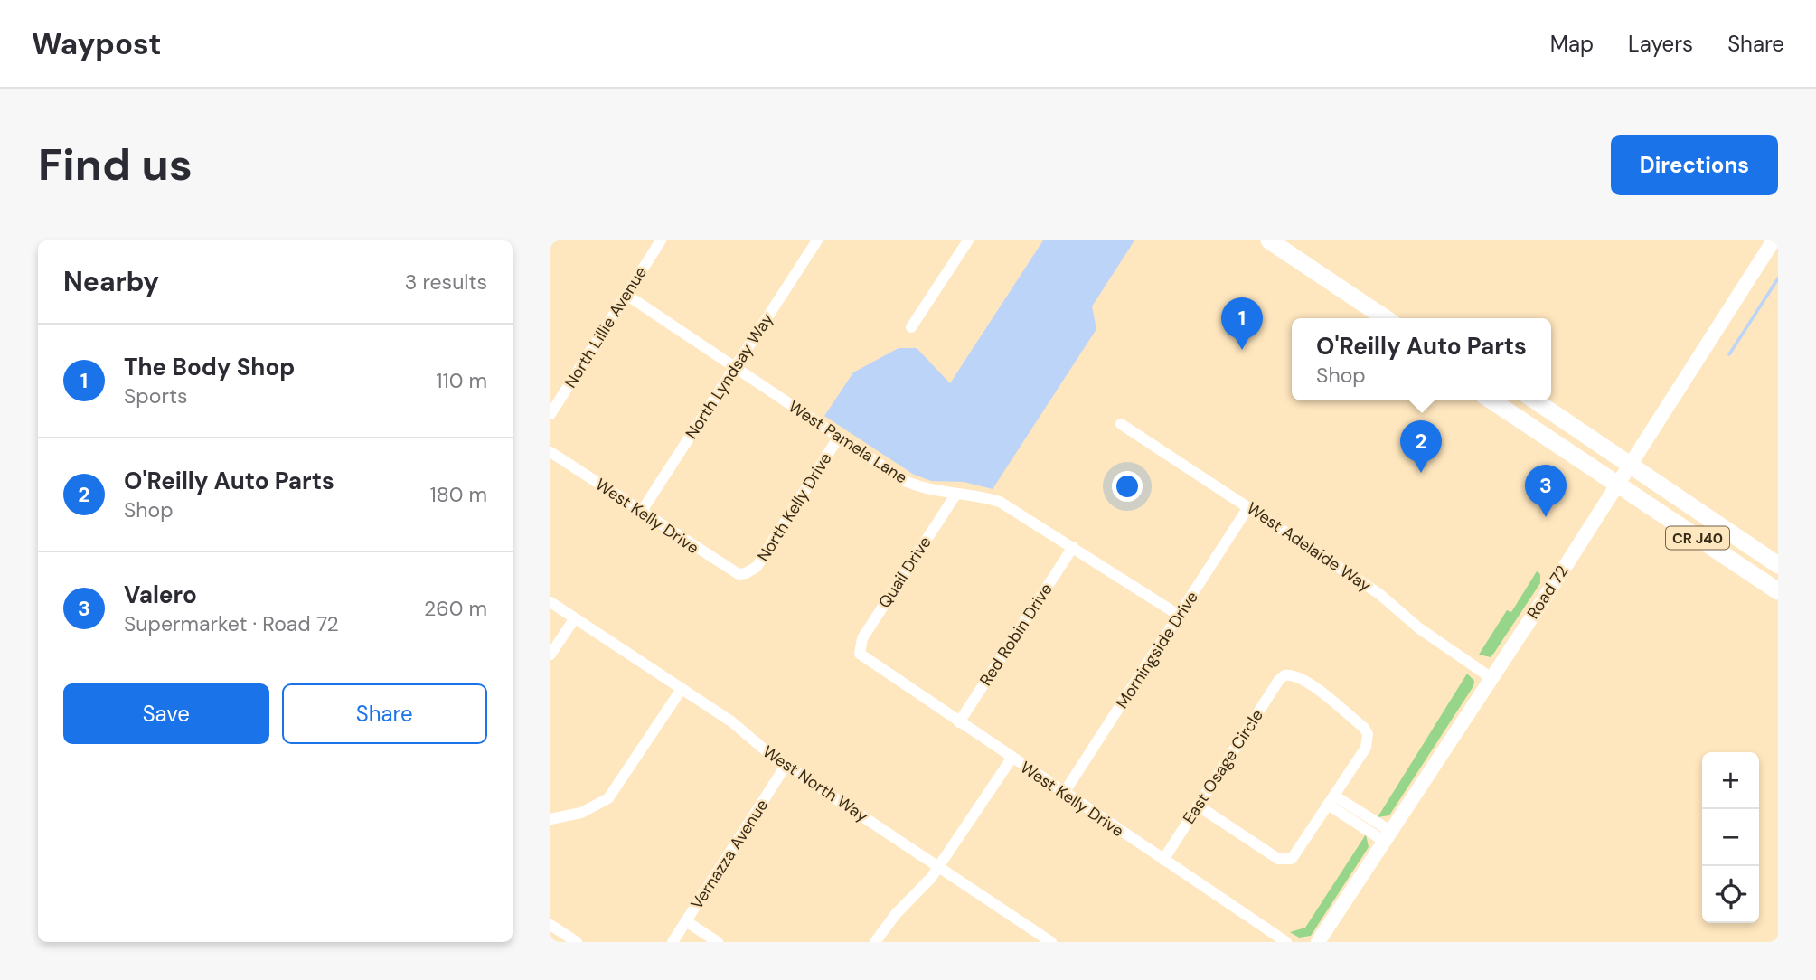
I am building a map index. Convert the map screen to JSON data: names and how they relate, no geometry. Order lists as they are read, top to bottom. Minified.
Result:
{"streets":{"main road":["CR J40"],"street":["North Lillie Avenue","North Lyndsay Way","West Pamela Lane","North Kelly Drive","West Kelly Drive","West Adelaide Way","Quail Drive","Road 72","Red Robin Drive","Morningside Drive","East Osage Circle","West North Way","Vernazza Avenue"]},"crossings":[["North Lillie Avenue","West Pamela Lane"],["North Lyndsay Way","West Pamela Lane"],["North Lyndsay Way","West Kelly Drive"],["West Pamela Lane","North Kelly Drive"],["West Pamela Lane","Quail Drive"],["West Pamela Lane","Red Robin Drive"],["West Pamela Lane","Morningside Drive"],["North Kelly Drive","West Kelly Drive"],["West Kelly Drive","Quail Drive"],["West Kelly Drive","Red Robin Drive"],["West Kelly Drive","Morningside Drive"],["West Kelly Drive","East Osage Circle"],["CR J40","Road 72"],["West Adelaide Way","Road 72"],["West Adelaide Way","Morningside Drive"],["West North Way","Vernazza Avenue"]],"page":{"header":"Waypost","nav":["Map","Layers","Share"],"buttons":["Directions",["Save","Share"]],"title":"Find us","heading":["Nearby","3 results"],"pins":["1","2","3"],"popup":["O'Reilly Auto Parts","Shop"],"list":[{"mark":"1","name":"The Body Shop","note":"Sports","value":"110 m"},{"mark":"2","name":"O'Reilly Auto Parts","note":"Shop","value":"180 m"},{"mark":"3","name":"Valero","note":"Supermarket · Road 72","value":"260 m"}],"map_buttons":["+","−"]}}
